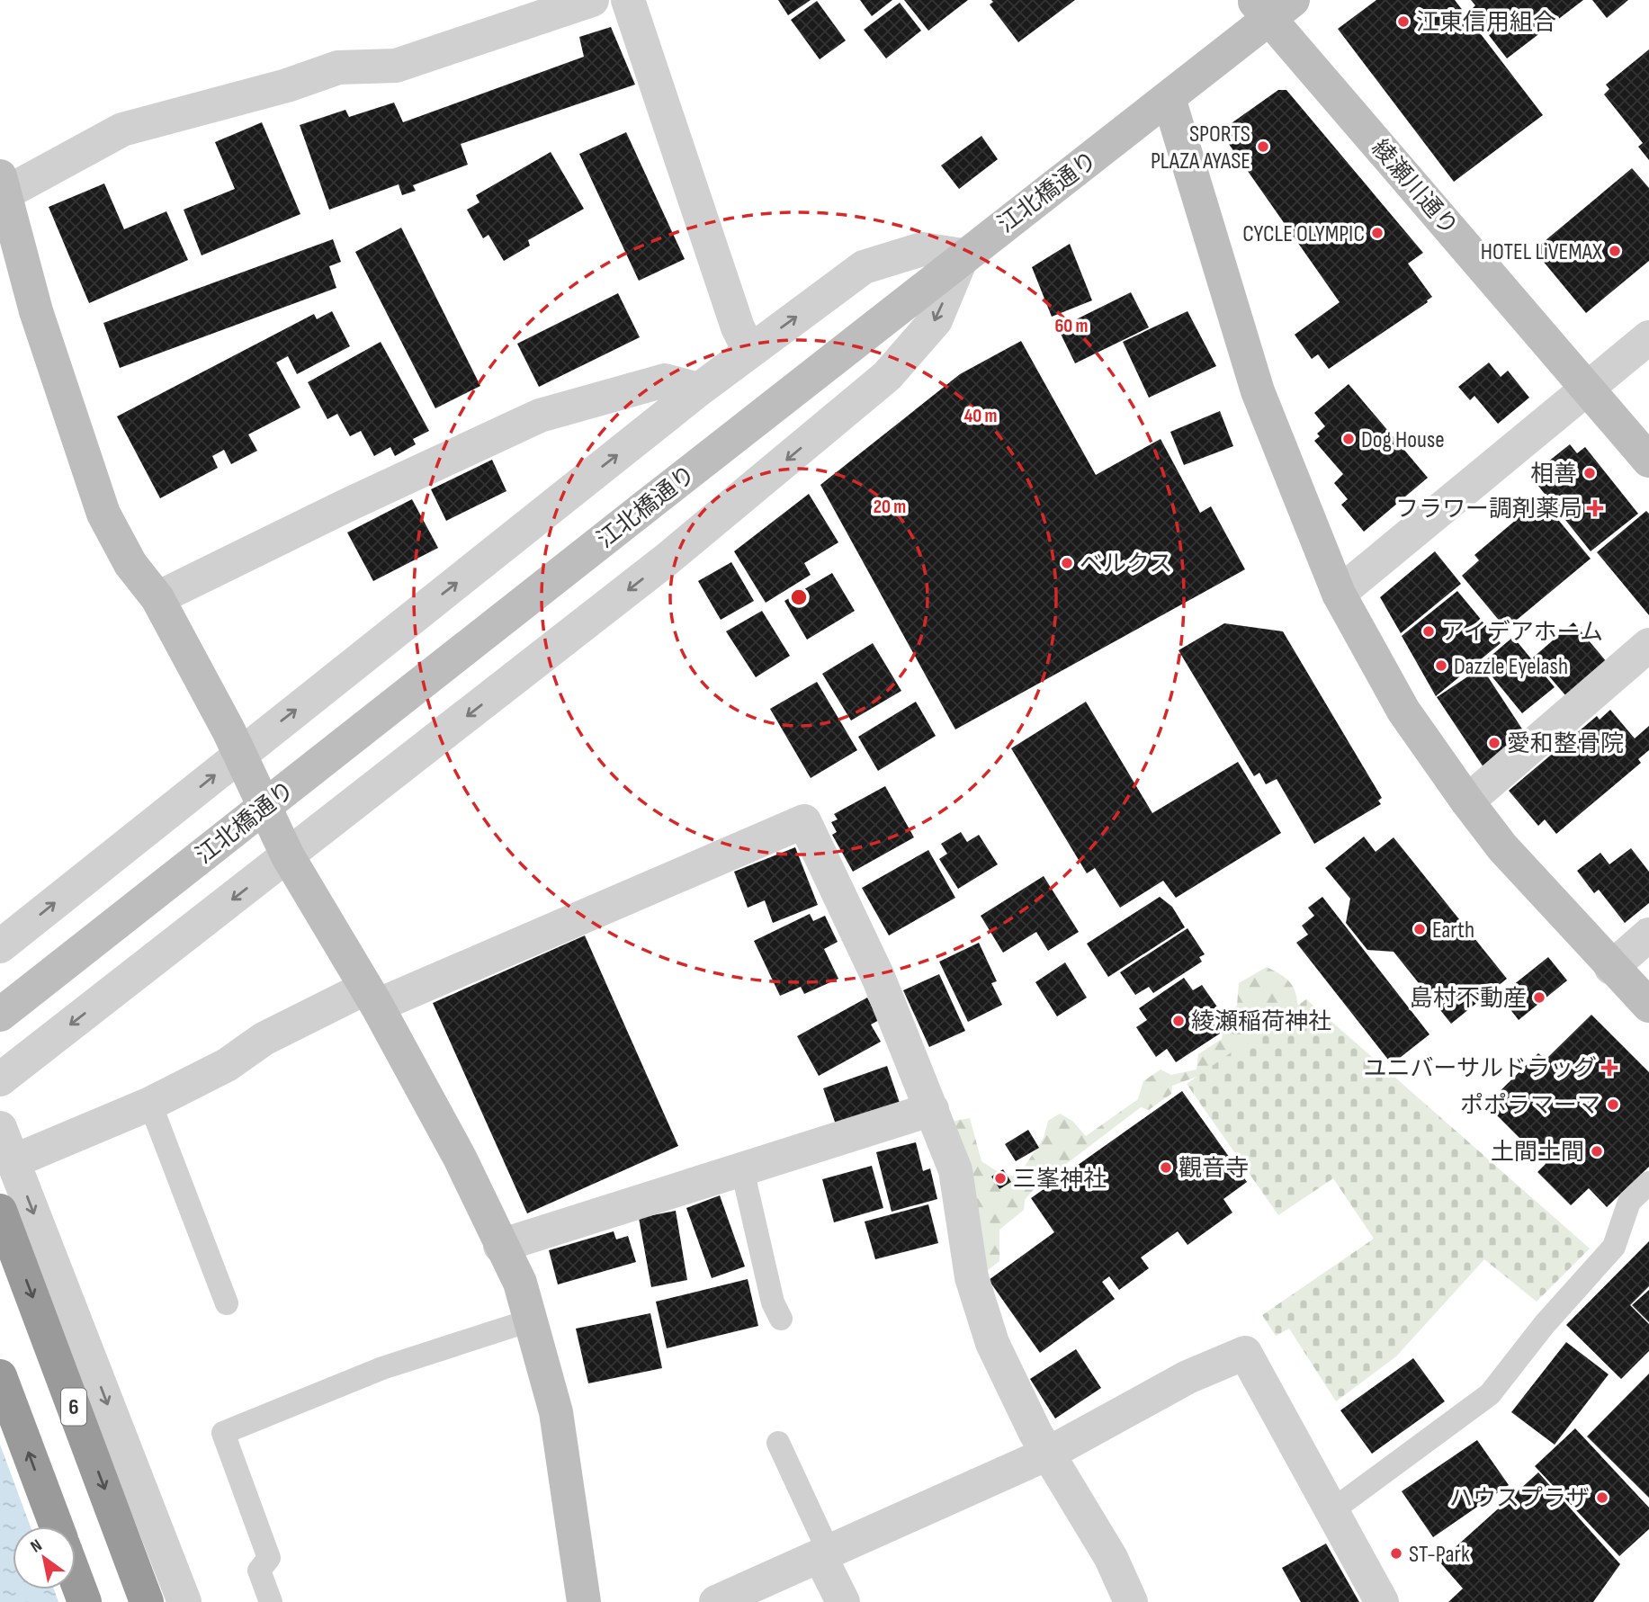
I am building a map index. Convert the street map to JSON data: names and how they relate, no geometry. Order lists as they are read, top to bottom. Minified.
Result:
{"streets":{"highway":["6"],"street":["綾瀬川通り","江北橋通り"]},"crossings":[["綾瀬川通り","江北橋通り"]],"places":{"other":["江東信用組合","SPORTS PLAZA AYASE","CYCLE OLYMPIC","HOTEL LiVEMAX","Dog House","相善","ベルクス","アイデアホーム","Dazzle Eyelash","愛和整骨院","Earth","島村不動産","綾瀬稲荷神社","ポポラマーマ","土間土間","觀音寺","三峯神社","ハウスプラザ","ST-Park"],"health":["フラワー調剤薬局","ユニバーサルドラッグ"]},"north":"top left","rings":["60 m","40 m","20 m"]}
